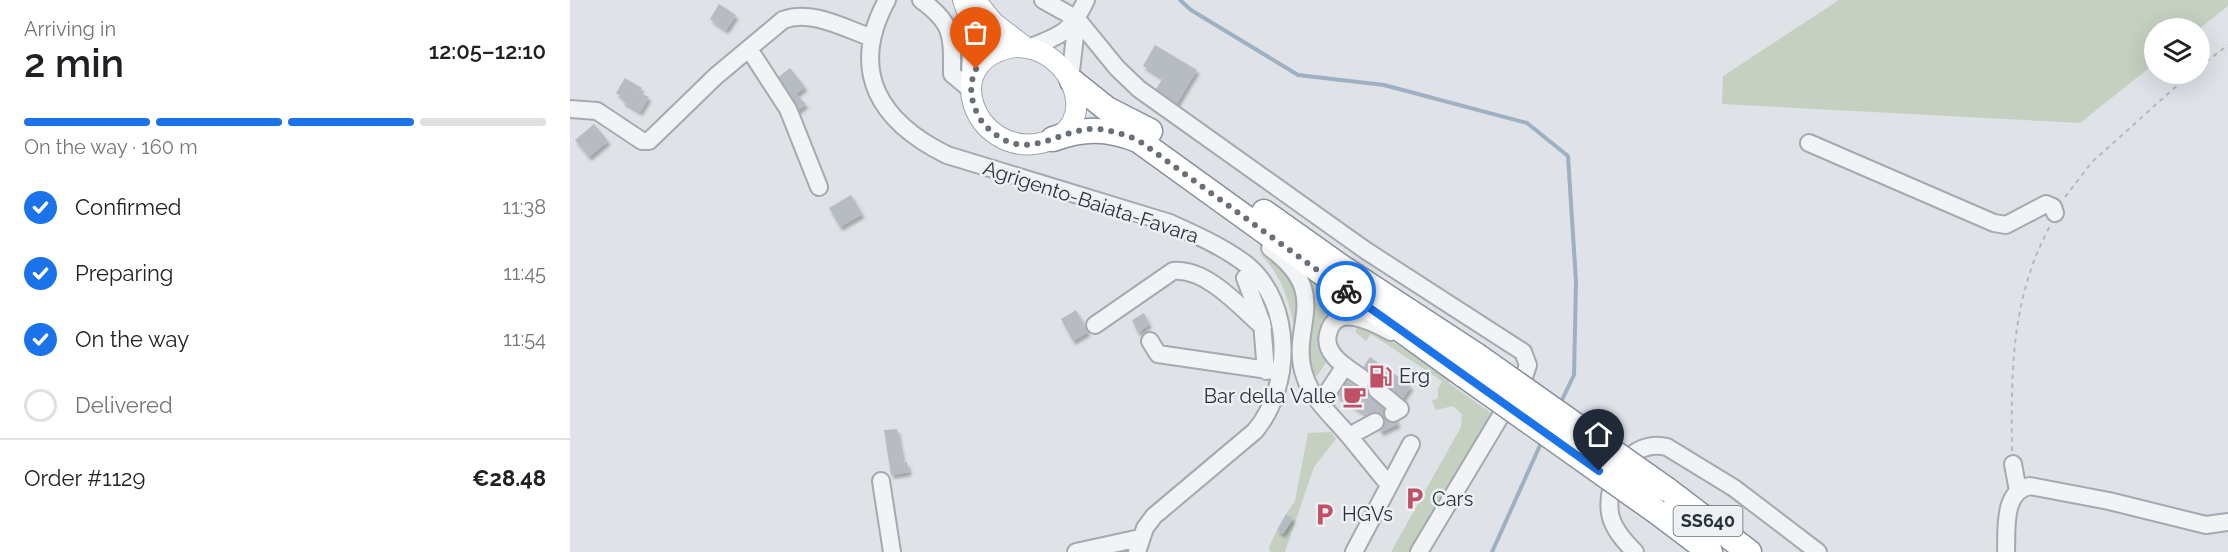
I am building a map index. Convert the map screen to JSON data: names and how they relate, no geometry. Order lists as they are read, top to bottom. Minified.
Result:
{"streets":{"highway":["SS640"],"street":["Agrigento-Baiata-Favara"]},"places":{"fuel station":["Erg"],"cafe":["Bar della Valle"],"parking":["Cars","HGVs"]},"page":{"heading":["2 min","Arriving in","12:05–12:10"],"panel":["Order #1129","€28.48"],"bar":"On the way · 160 m","list":[["Confirmed","11:38"],["Preparing","11:45"],["On the way","11:54"],"Delivered"]}}
